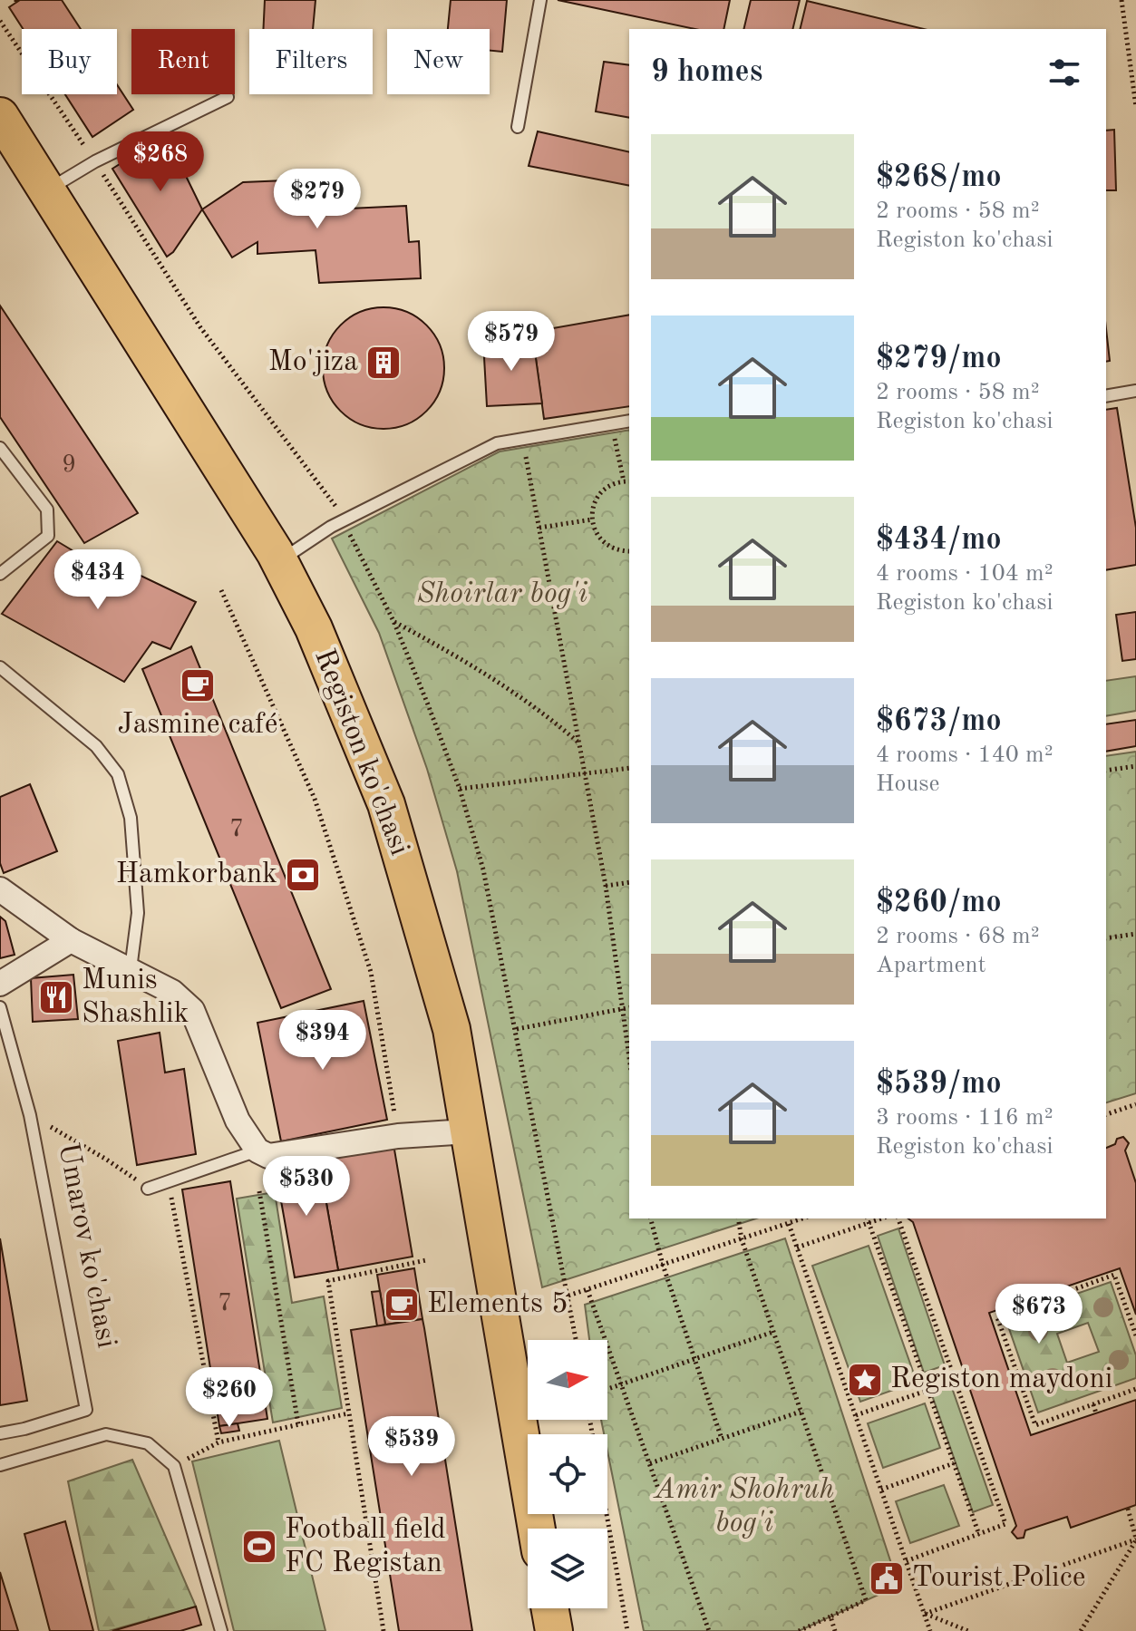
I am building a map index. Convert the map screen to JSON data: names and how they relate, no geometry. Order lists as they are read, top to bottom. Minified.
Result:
{"streets":{"main road":["Registon ko'chasi"],"lane":["Umarov ko'chasi"]},"parks":["Shoirlar bog'i","Amir Shohruh bog'i"],"places":{"building":["Mo'jiza"],"cafe":["Jasmine café","Elements 5"],"bank":["Hamkorbank"],"restaurant":["Munis Shashlik"],"place":["Registon maydoni"],"sports":["Football field FC Registan"],"public building":["Tourist Police"]},"house_numbers":["9","7","7"],"north":"right","page":{"chip":["Buy","Rent","Filters","New"],"heading":"9 homes","list":[{"name":"$268/mo","note":"2 rooms · 58 m² · Registon ko'chasi"},{"name":"$279/mo","note":"2 rooms · 58 m² · Registon ko'chasi"},{"name":"$434/mo","note":"4 rooms · 104 m² · Registon ko'chasi"},{"name":"$673/mo","note":"4 rooms · 140 m² · House"},{"name":"$260/mo","note":"2 rooms · 68 m² · Apartment"},{"name":"$539/mo","note":"3 rooms · 116 m² · Registon ko'chasi"}],"price":["$268","$279","$579","$434","$394","$530","$673","$260","$539"]}}
